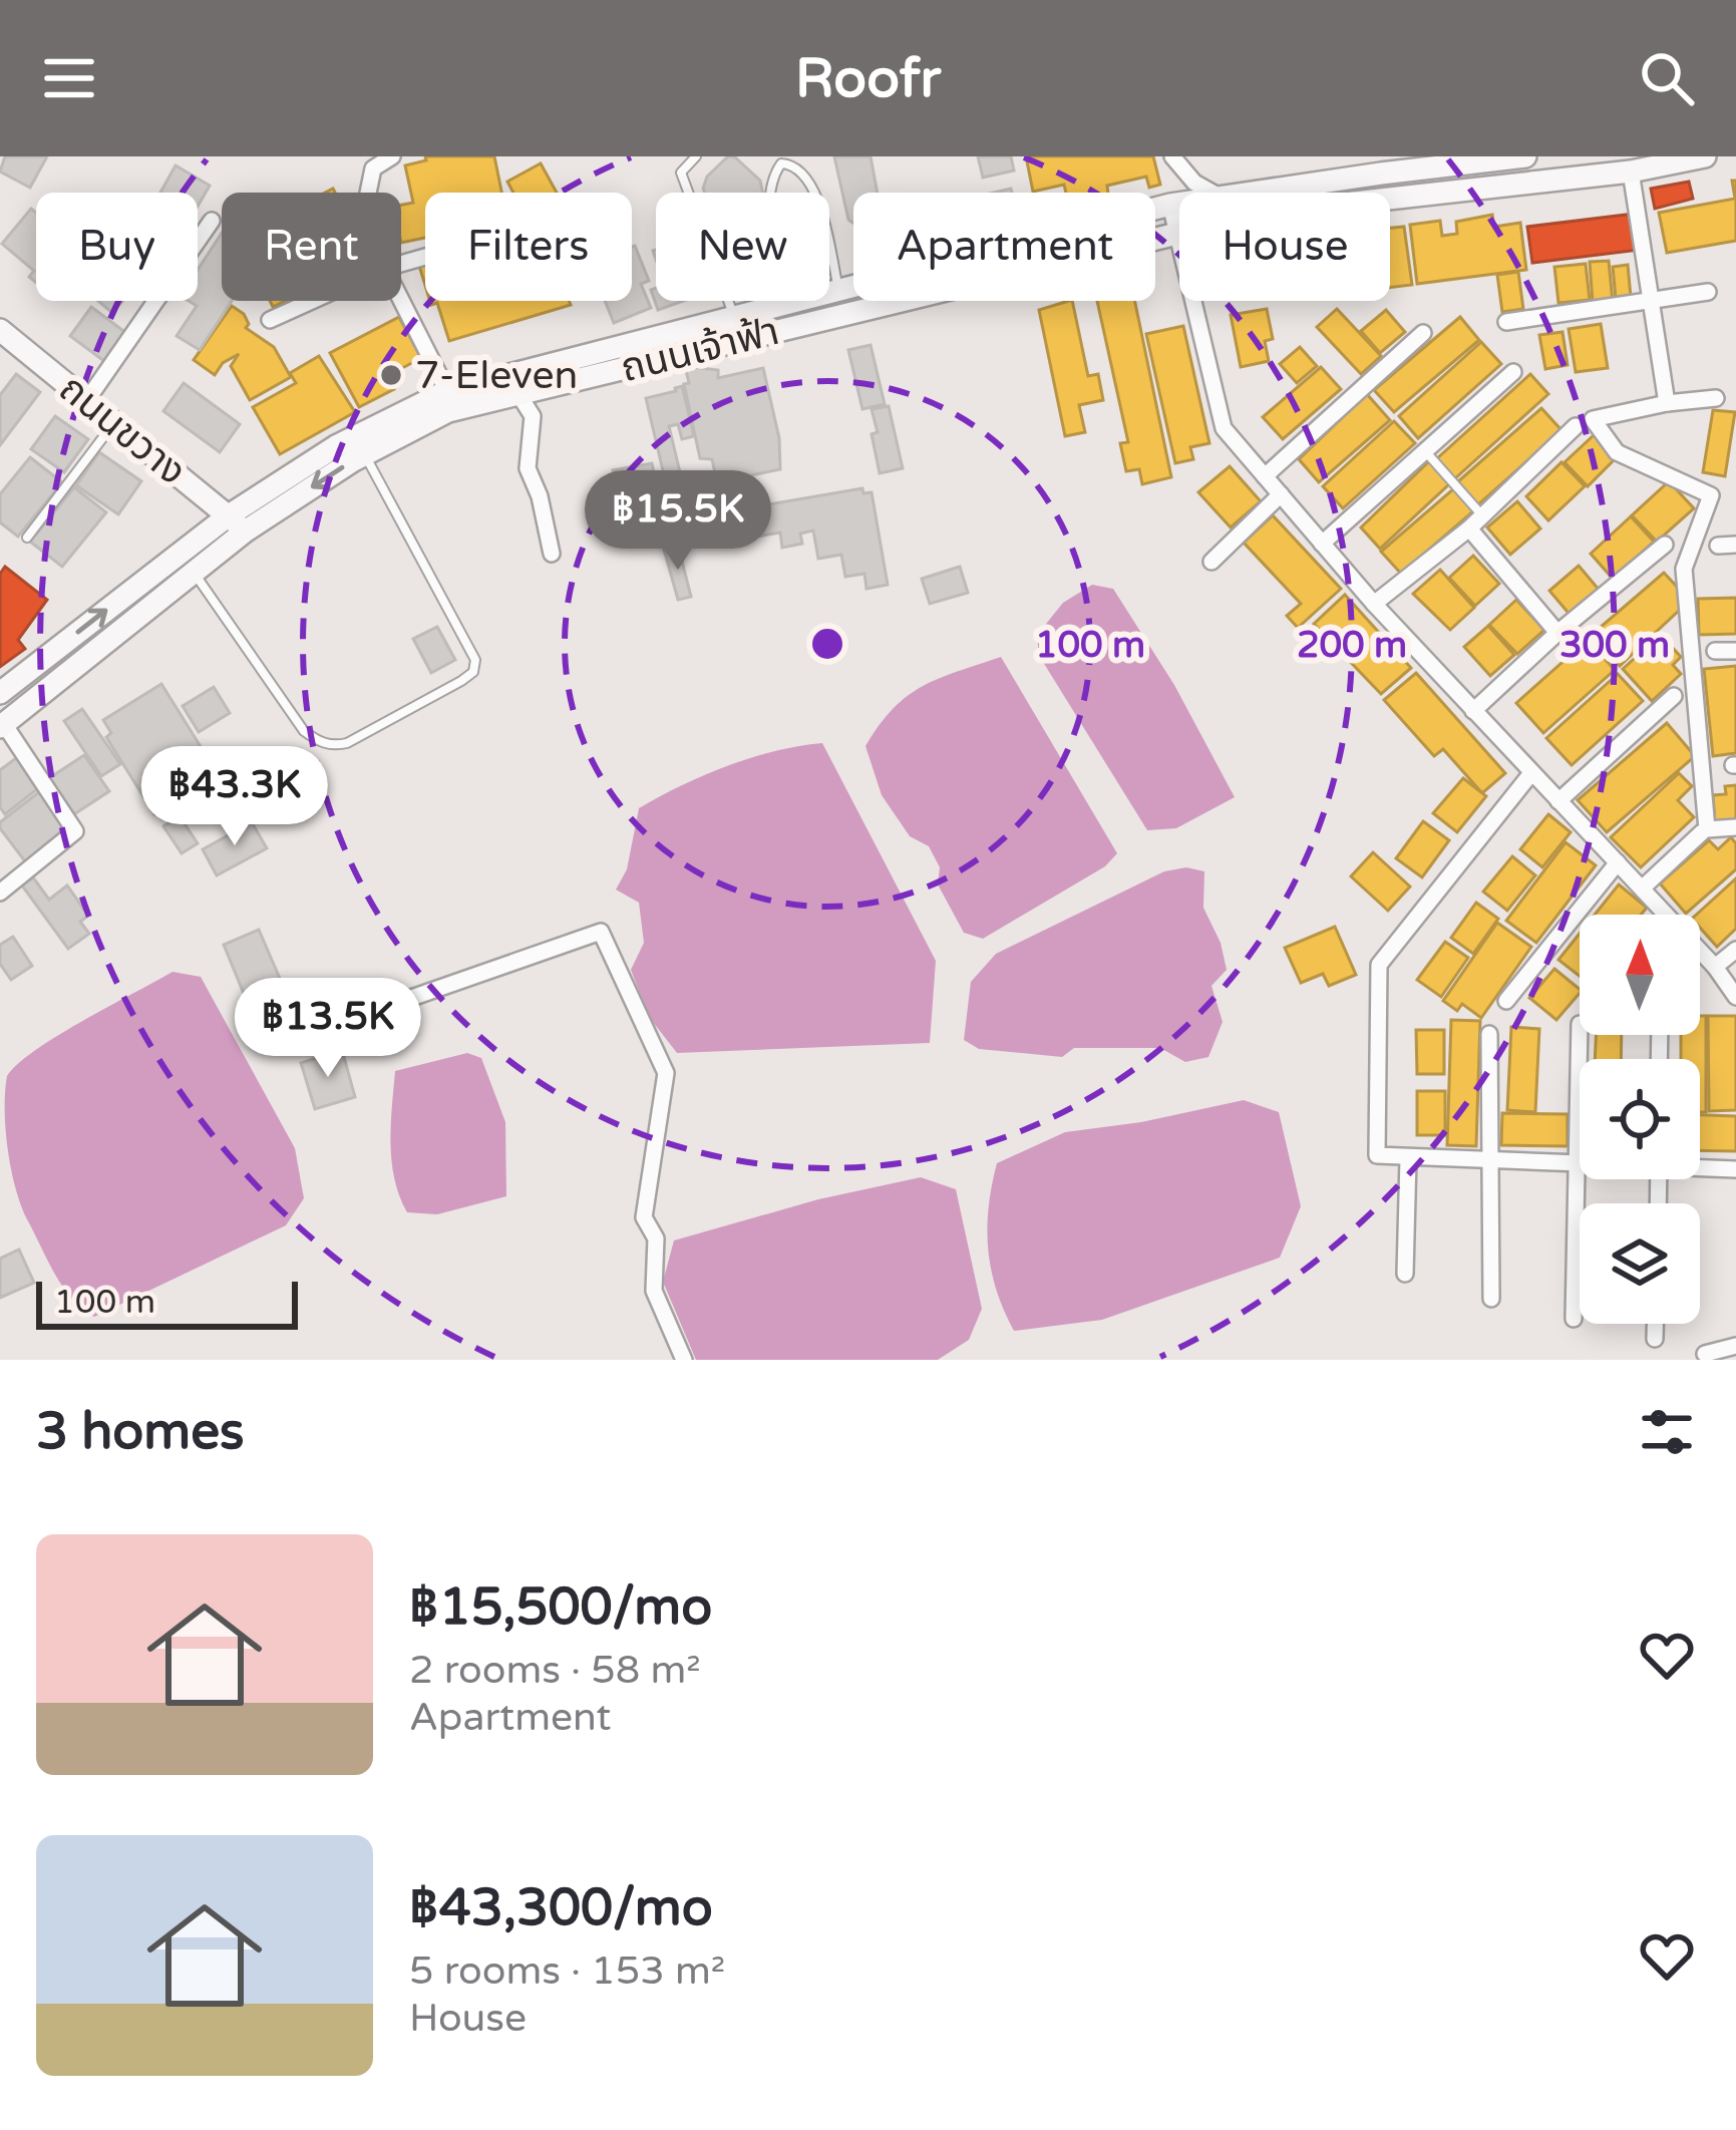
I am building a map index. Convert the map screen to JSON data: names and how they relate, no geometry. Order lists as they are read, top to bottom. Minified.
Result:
{"streets":{"main road":["ถนนเจ้าฟ้า","ถนนขวาง"]},"crossings":[["ถนนเจ้าฟ้า","ถนนขวาง"]],"places":["7-Eleven"],"scale_bar":"100 m","north":"top","page":{"header":"Roofr","chip":["Buy","Rent","Filters","New","Apartment","House"],"price":["฿15.5K","฿43.3K","฿13.5K"],"scale":"100 m","heading":"3 homes","list":[{"name":"฿15,500/mo","note":"2 rooms · 58 m² · Apartment"},{"name":"฿43,300/mo","note":"5 rooms · 153 m² · House"}]},"rings":["100 m","200 m","300 m"]}
